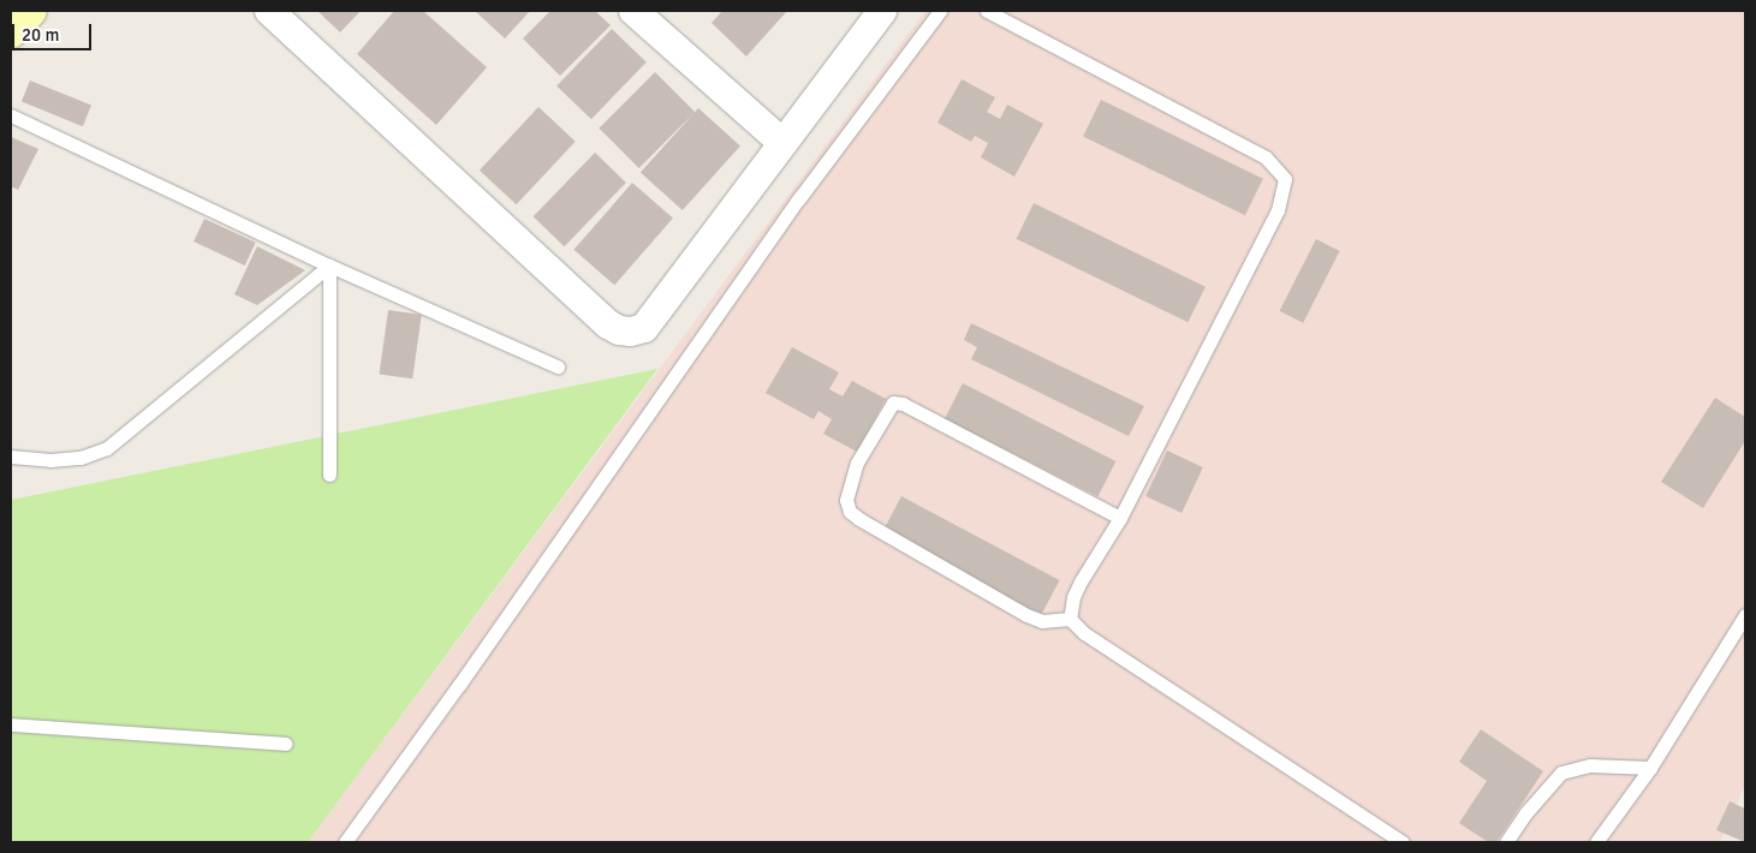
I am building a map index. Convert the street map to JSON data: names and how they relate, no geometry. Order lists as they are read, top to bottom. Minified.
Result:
{"scale_bar":"20 m"}
